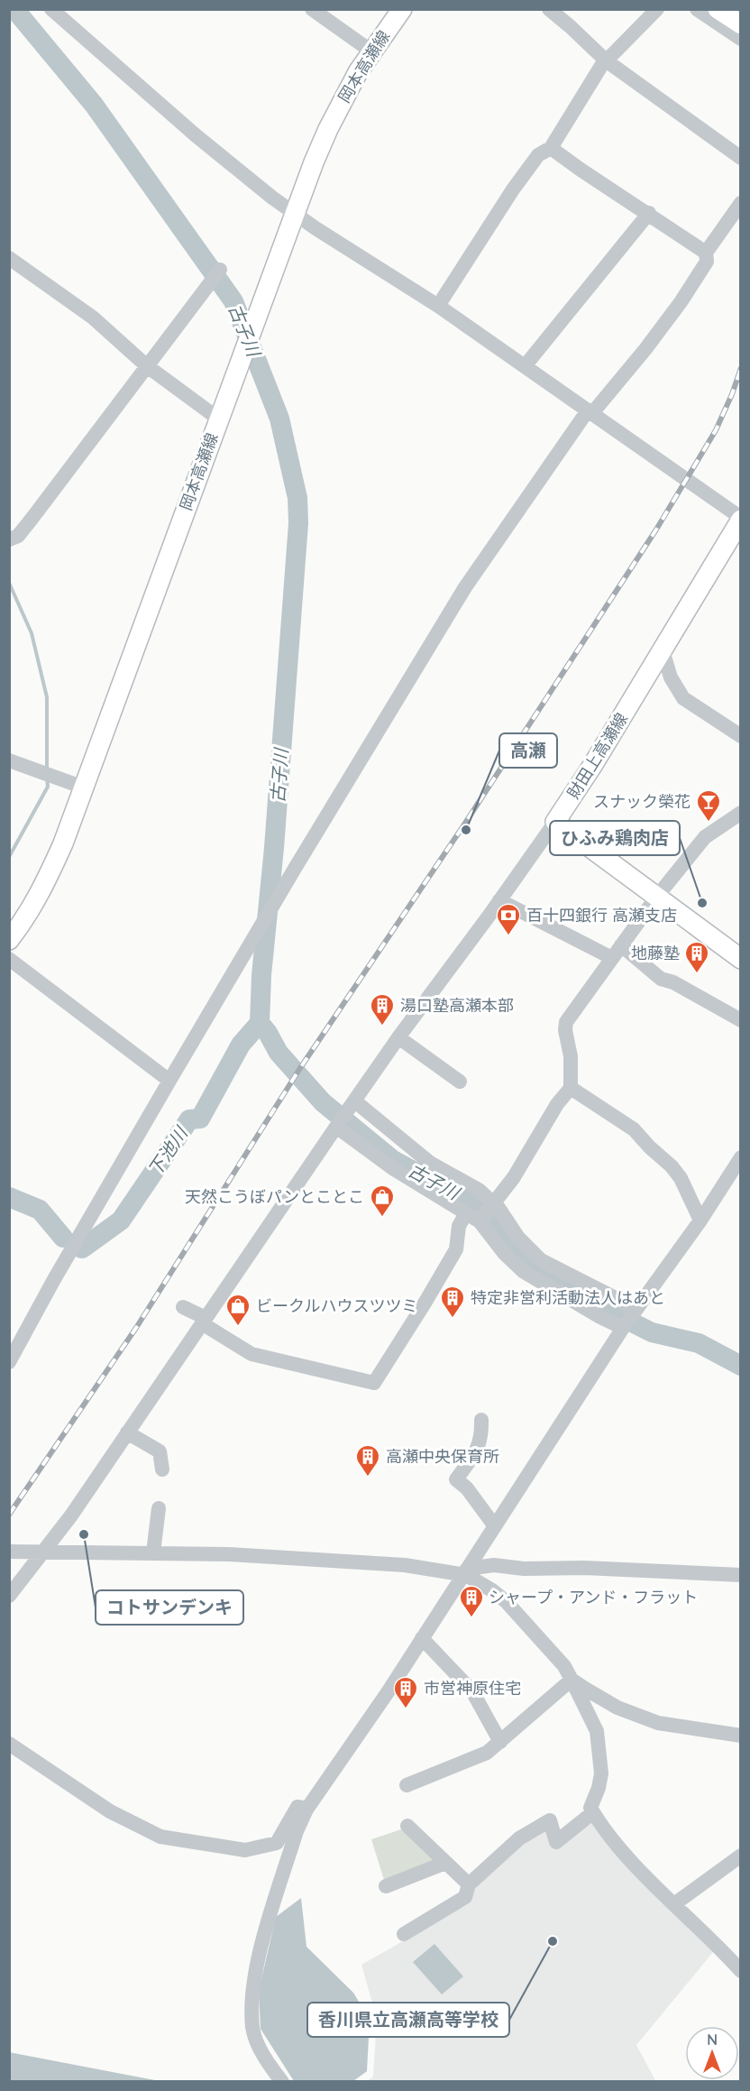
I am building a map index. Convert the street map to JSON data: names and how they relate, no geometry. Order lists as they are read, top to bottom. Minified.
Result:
{"streets":{"main road":["岡本高瀬線","財田上高瀬線"]},"water":["古子川","下池川"],"places":{"bar":["スナック榮花"],"other":["高瀬","ひふみ鶏肉店","コトサンデンキ","香川県立高瀬高等学校"],"bank":["百十四銀行 高瀬支店"],"building":["地藤塾","湯口塾高瀬本部","特定非営利活動法人はあと","高瀬中央保育所","シャープ・アンド・フラット","市営神原住宅"],"shop":["天然こうぼパンとことこ","ビークルハウスツツミ"]},"north":"top"}
